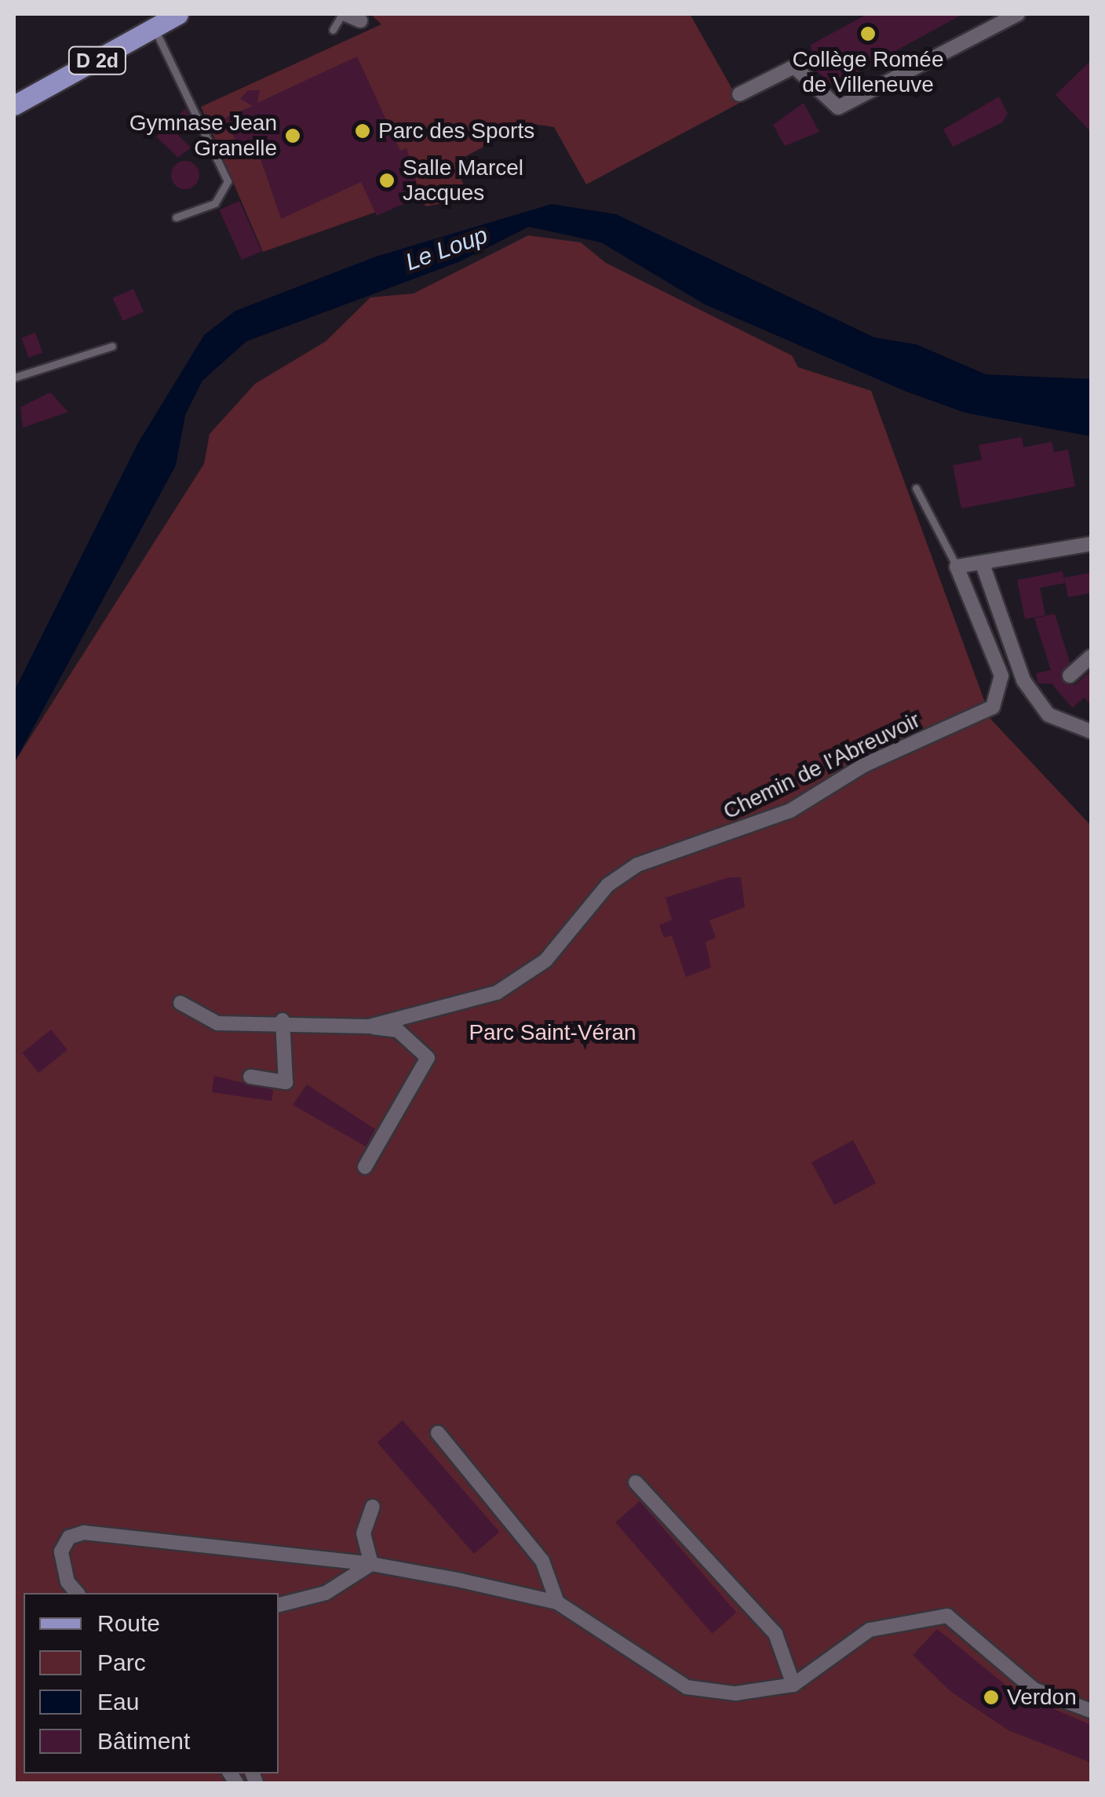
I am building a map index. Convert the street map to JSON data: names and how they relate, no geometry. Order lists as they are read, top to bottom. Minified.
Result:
{"streets":{"main road":["D 2d"],"street":["Chemin de l'Abreuvoir"]},"water":["Le Loup"],"parks":["Parc Saint-Véran"],"places":["Collège Romée de Villeneuve","Parc des Sports","Gymnase Jean Granelle","Salle Marcel Jacques","Verdon"],"legend":["Route","Parc","Eau","Bâtiment"]}
